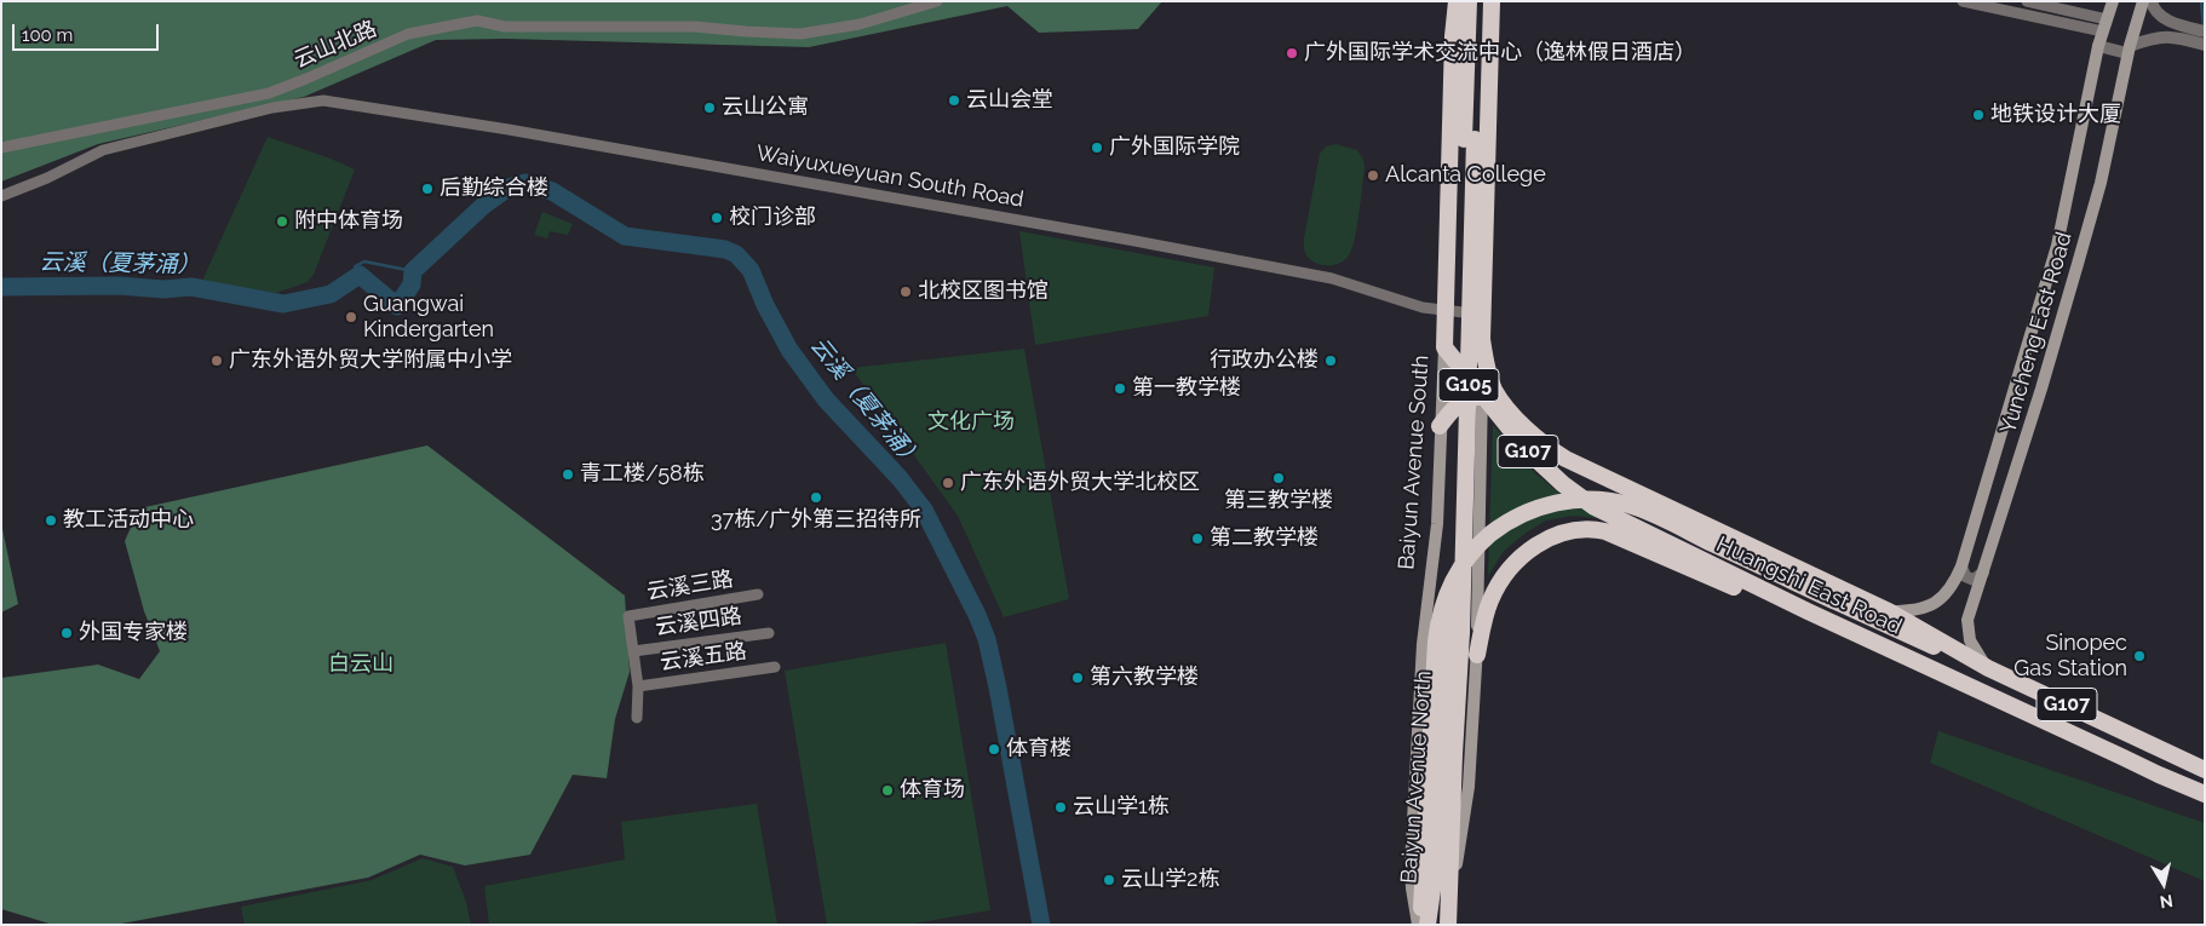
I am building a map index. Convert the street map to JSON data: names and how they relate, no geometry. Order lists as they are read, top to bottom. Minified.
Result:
{"streets":{"highway":["G105","G107","Baiyun Avenue South","Huangshi East Road","Baiyun Avenue North"],"main road":["Yuncheng East Road"],"street":["云山北路","Waiyuxueyuan South Road","云溪三路","云溪四路","云溪五路"]},"crossings":[["Waiyuxueyuan South Road","G107"],["Waiyuxueyuan South Road","Baiyun Avenue South"],["Yuncheng East Road","Huangshi East Road"],["G105","Baiyun Avenue North"],["G107","Huangshi East Road"],["Baiyun Avenue South","Huangshi East Road"],["云溪三路","云溪四路"]],"water":["云溪（夏茅涌）"],"parks":["文化广场","白云山"],"places":["广外国际学术交流中心（逸林假日酒店）","云山会堂","云山公寓","地铁设计大厦","广外国际学院","Alcanta College","后勤综合楼","校门诊部","附中体育场","北校区图书馆","Guangwai Kindergarten","广东外语外贸大学附属中小学","行政办公楼","第一教学楼","青工楼/58栋","第三教学楼","广东外语外贸大学北校区","37栋/广外第三招待所","教工活动中心","第二教学楼","外国专家楼","Sinopec Gas Station","第六教学楼","体育楼","体育场","云山学1栋","云山学2栋"],"scale_bar":"100 m","north":"bottom"}
